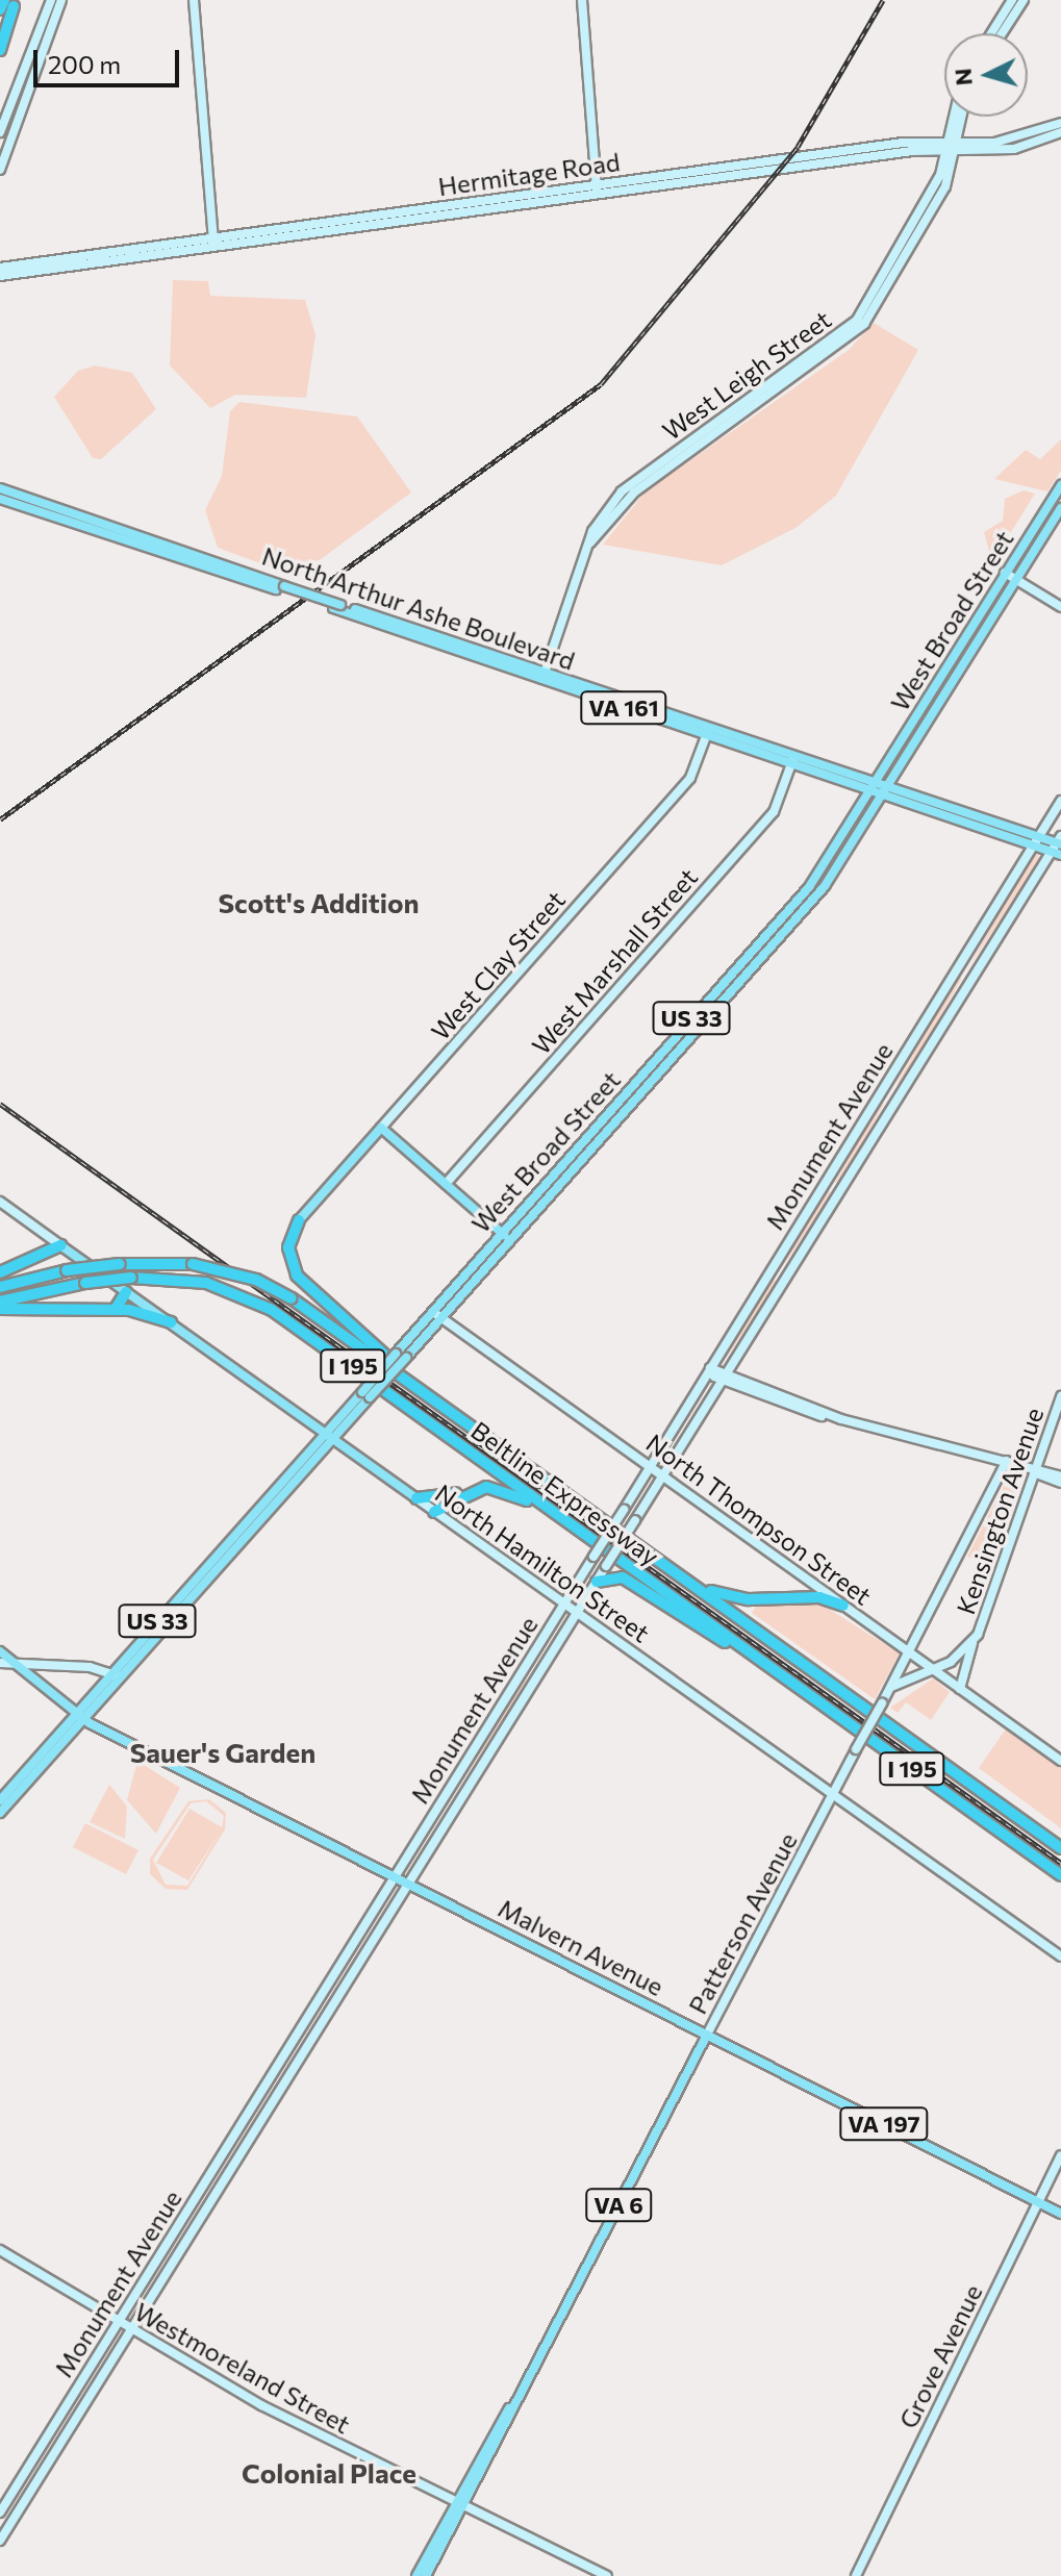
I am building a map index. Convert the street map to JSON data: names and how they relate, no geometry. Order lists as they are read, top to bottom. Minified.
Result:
{"streets":{"highway":["I 195","Beltline Expressway"],"main road":["North Arthur Ashe Boulevard","West Broad Street","VA 161","West Clay Street","US 33","North Hamilton Street","Patterson Avenue","Malvern Avenue","VA 197","VA 6"],"street":["Hermitage Road","West Leigh Street","West Marshall Street","Monument Avenue","Kensington Avenue","North Thompson Street","Grove Avenue","Westmoreland Street"]},"crossings":[["Hermitage Road","West Leigh Street"],["West Leigh Street","North Arthur Ashe Boulevard"],["North Arthur Ashe Boulevard","West Broad Street"],["North Arthur Ashe Boulevard","West Marshall Street"],["North Arthur Ashe Boulevard","West Clay Street"],["North Arthur Ashe Boulevard","Monument Avenue"],["West Broad Street","North Thompson Street"],["West Broad Street","North Hamilton Street"],["West Broad Street","Malvern Avenue"],["West Broad Street","VA 197"],["Monument Avenue","North Thompson Street"],["Monument Avenue","North Hamilton Street"],["Monument Avenue","Malvern Avenue"],["Monument Avenue","Westmoreland Street"],["Kensington Avenue","North Thompson Street"],["Kensington Avenue","Patterson Avenue"],["North Thompson Street","Patterson Avenue"],["North Hamilton Street","Patterson Avenue"],["Patterson Avenue","Malvern Avenue"],["Patterson Avenue","Westmoreland Street"],["Malvern Avenue","VA 197"],["Malvern Avenue","Grove Avenue"]],"districts":["Scott's Addition","Sauer's Garden","Colonial Place"],"scale_bar":"200 m","north":"left"}
